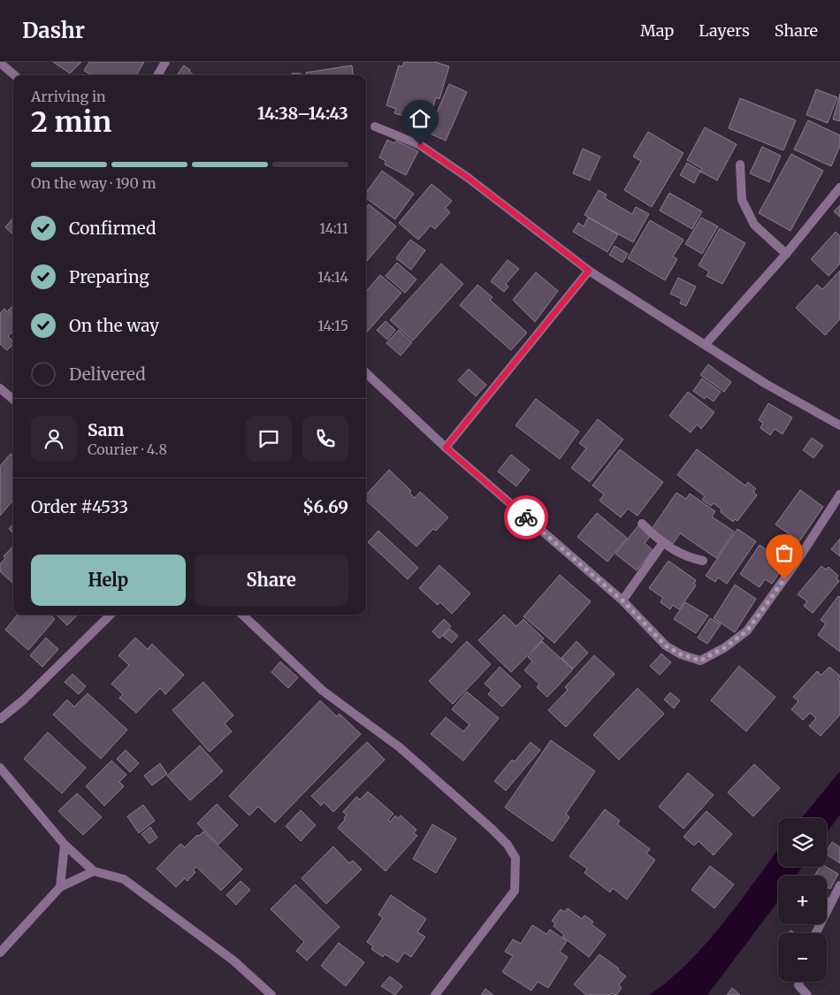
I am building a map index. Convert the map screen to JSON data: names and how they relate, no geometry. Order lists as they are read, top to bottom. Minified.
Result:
{"page":{"header":"Dashr","nav":["Map","Layers","Share"],"heading":["2 min","Arriving in","14:38–14:43"],"panel":["Sam","Courier · 4.8","Order #4533","$6.69"],"bar":"On the way · 190 m","list":[["Confirmed","14:11"],["Preparing","14:14"],["On the way","14:15"],"Delivered"],"buttons":["Help","Share"],"map_buttons":["+","−"]}}
